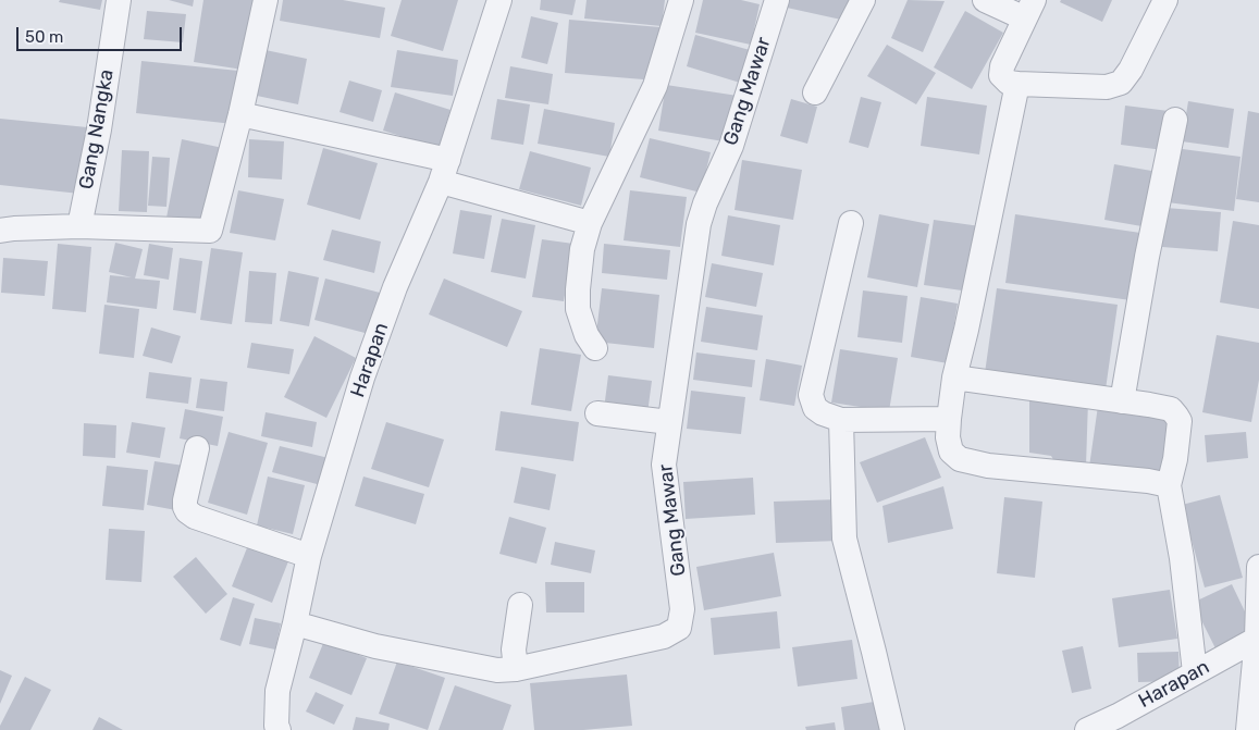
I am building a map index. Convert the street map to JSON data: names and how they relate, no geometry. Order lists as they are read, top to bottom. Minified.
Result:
{"streets":{"street":["Gang Mawar","Gang Nangka","Harapan"]},"crossings":[["Gang Mawar","Harapan"]],"scale_bar":"50 m"}
